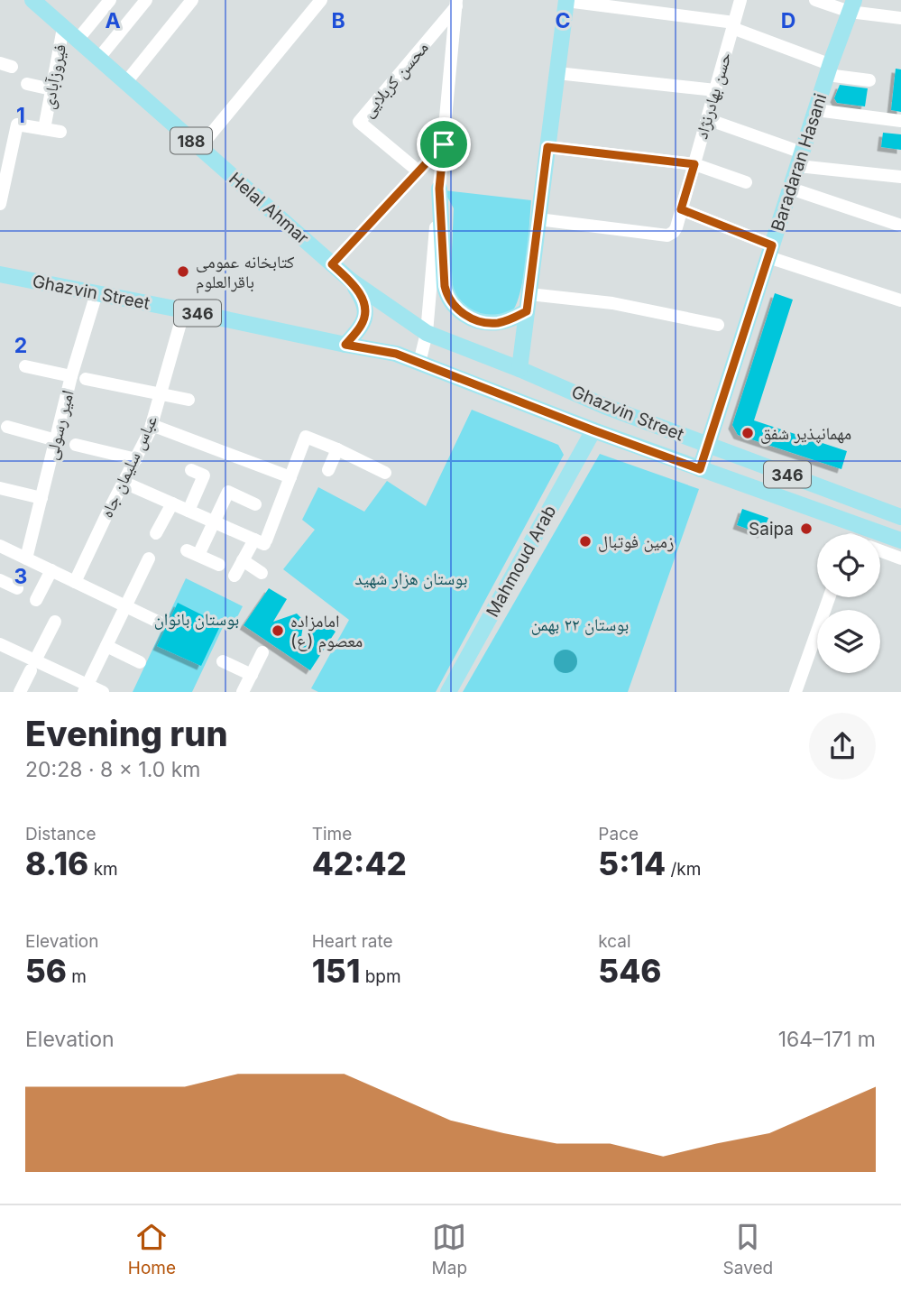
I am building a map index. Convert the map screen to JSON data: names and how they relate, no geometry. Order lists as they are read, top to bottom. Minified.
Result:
{"streets":{"main road":["188","Baradaran Hasani","Helal Ahmar","Ghazvin Street","346","Mahmoud Arab"],"street":["فیروزآبادی","محسن کربلایی","حسن بهادرنژاد","امیر رسولی","عباس سلیمان جاه"]},"crossings":[["فیروزآبادی","Helal Ahmar"],["188","Helal Ahmar"],["188","Ghazvin Street"],["Baradaran Hasani","Ghazvin Street"],["Helal Ahmar","Ghazvin Street"],["Ghazvin Street","امیر رسولی"],["Ghazvin Street","عباس سلیمان جاه"],["Ghazvin Street","Mahmoud Arab"]],"parks":["بوستان هزار شهید","بوستان بانوان","بوستان ۲۲ بهمن"],"places":["کتابخانه عمومی باقرالعلوم","مهمانپذیر شفق","Saipa","زمین فوتبال","امامزاده معصوم (ع)"],"page":{"heading":["Evening run","20:28 · 8 × 1.0 km"],"stats":[["Distance","8.16 km"],["Time","42:42"],["Pace","5:14 /km"],["Elevation","56 m"],["Heart rate","151 bpm"],["kcal","546"]],"chart":["Elevation","164–171 m"],"tabs":["Home","Map","Saved"]},"grid":{"columns":["A","B","C","D"],"rows":["1","2","3"]}}
